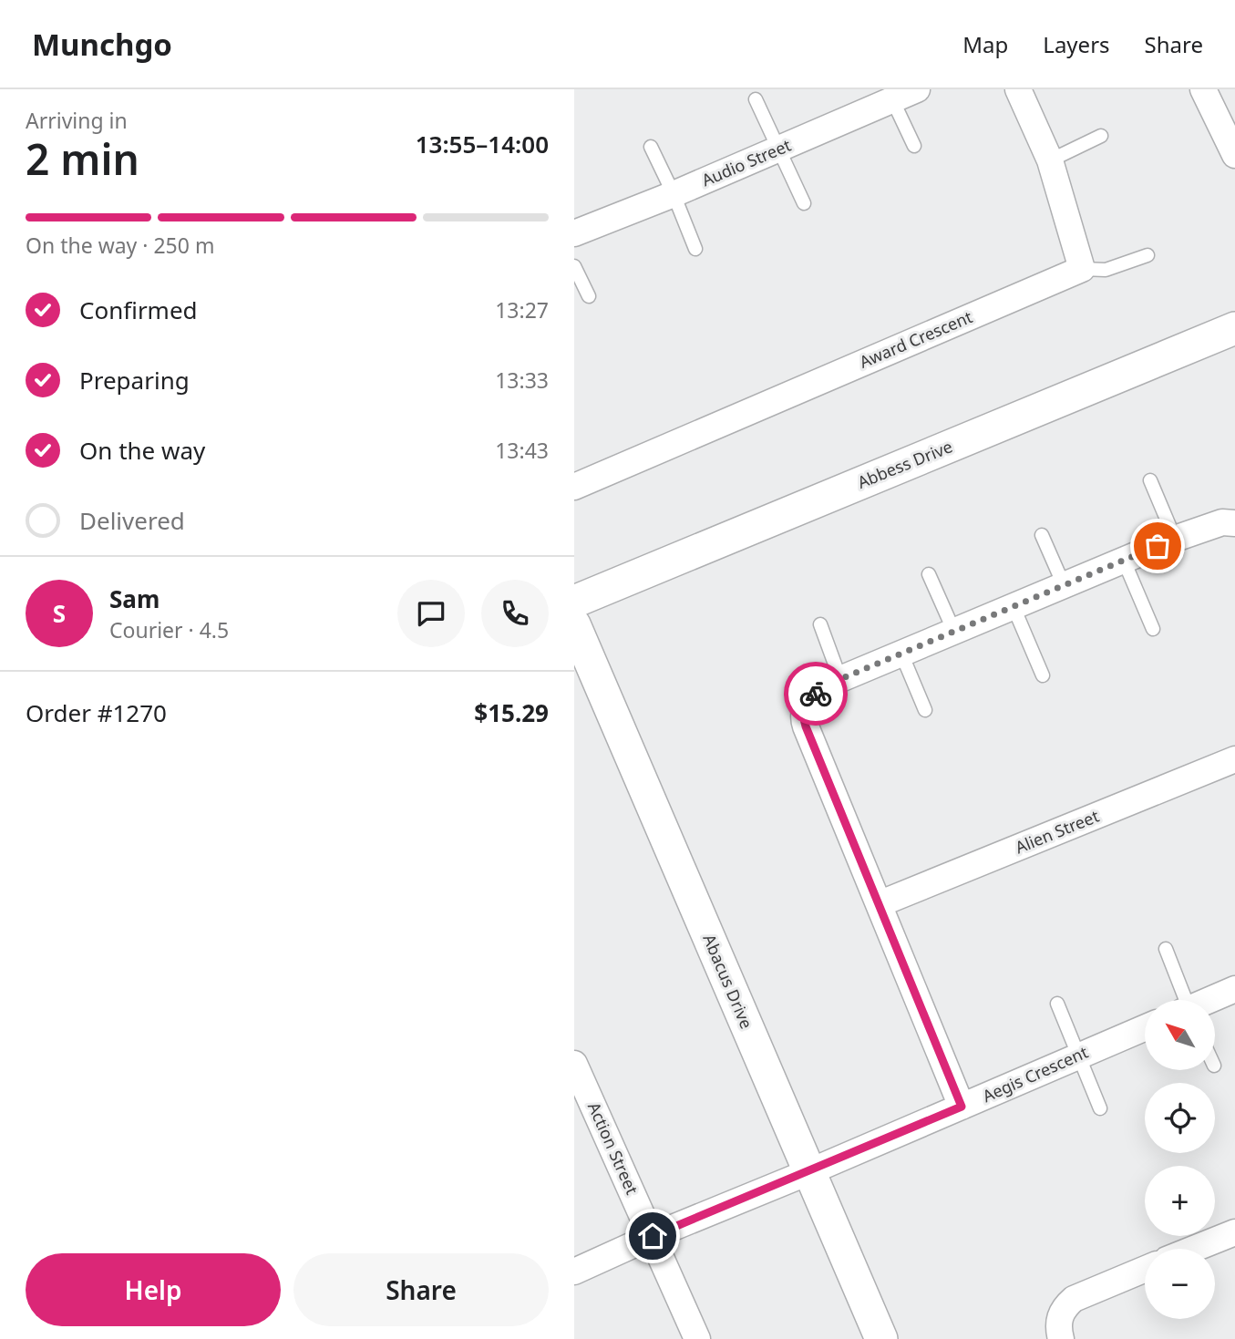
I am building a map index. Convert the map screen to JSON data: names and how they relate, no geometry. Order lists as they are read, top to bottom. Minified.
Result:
{"streets":{"street":["Audio Street","Award Crescent","Abbess Drive","Alien Street","Abacus Drive","Aegis Crescent","Action Street"]},"crossings":[["Abacus Drive","Aegis Crescent"],["Aegis Crescent","Action Street"]],"north":"top left","page":{"header":"Munchgo","nav":["Map","Layers","Share"],"heading":["2 min","Arriving in","13:55–14:00"],"panel":["Sam","Courier · 4.5","Order #1270","$15.29"],"bar":"On the way · 250 m","list":[["Confirmed","13:27"],["Preparing","13:33"],["On the way","13:43"],"Delivered"],"round":"S","map_buttons":["+","−"],"buttons":["Help","Share"]}}
